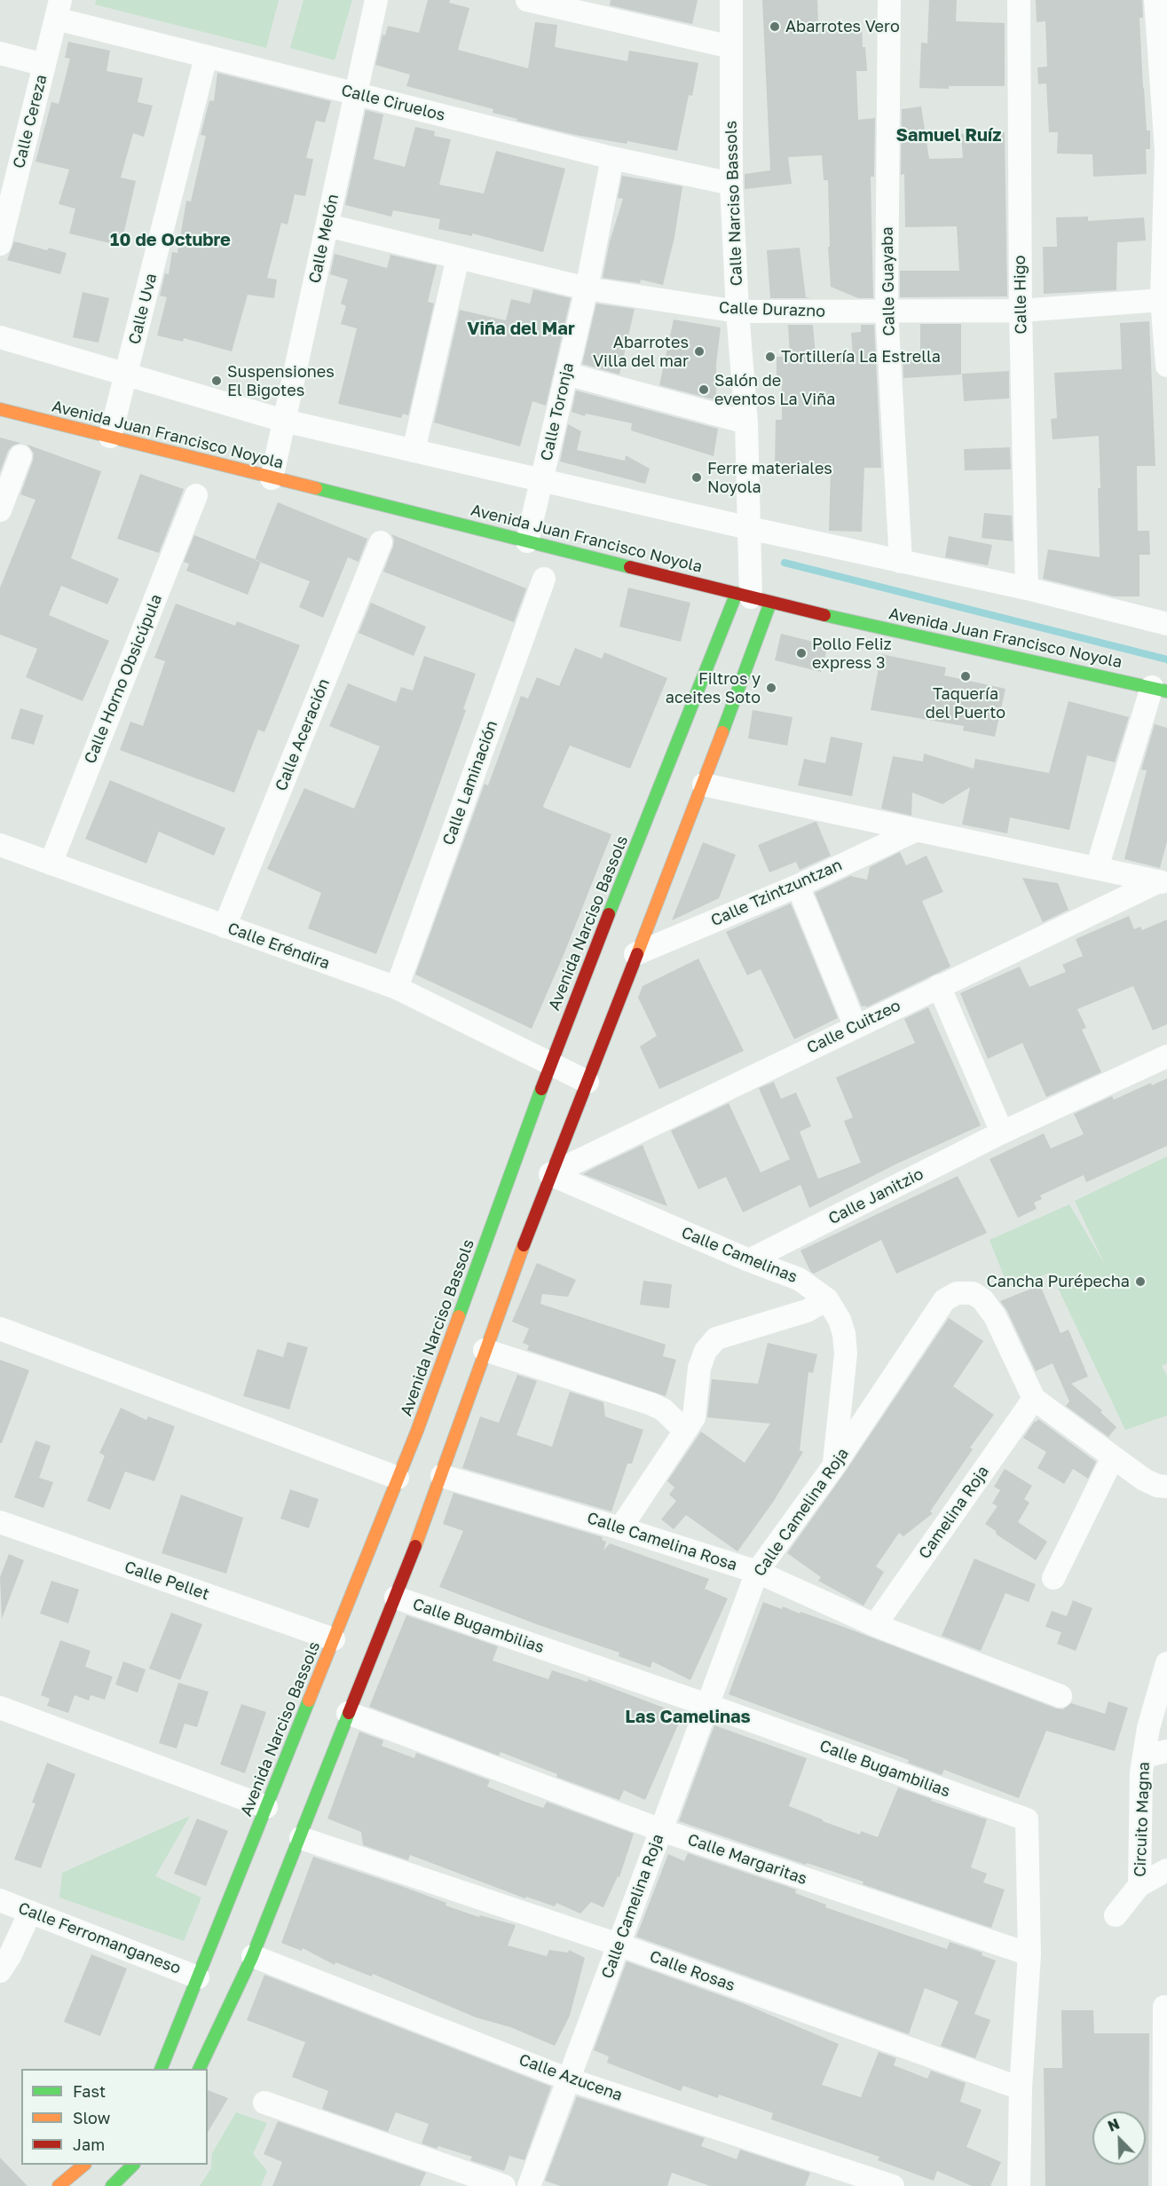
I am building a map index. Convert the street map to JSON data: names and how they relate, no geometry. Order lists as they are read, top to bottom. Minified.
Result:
{"streets":{"street":["Calle Ciruelos","Calle Cereza","Calle Narciso Bassols","Calle Melón","Calle Guayaba","Calle Higo","Calle Uva","Calle Durazno","Calle Toronja","Avenida Juan Francisco Noyola","Calle Horno Obsicúpula","Calle Aceración","Calle Laminación","Calle Tzintzuntzan","Avenida Narciso Bassols","Calle Eréndira","Calle Cuitzeo","Calle Janitzio","Calle Camelinas","Calle Camelina Roja","Camelina Roja","Calle Camelina Rosa","Calle Pellet","Calle Bugambilias","Circuito Magna","Calle Margaritas","Calle Ferromanganeso","Calle Rosas","Calle Azucena"]},"crossings":[["Calle Ciruelos","Calle Cereza"],["Calle Ciruelos","Calle Narciso Bassols"],["Calle Ciruelos","Calle Melón"],["Calle Ciruelos","Calle Uva"],["Calle Ciruelos","Calle Toronja"],["Calle Narciso Bassols","Calle Durazno"],["Calle Narciso Bassols","Avenida Juan Francisco Noyola"],["Calle Narciso Bassols","Avenida Narciso Bassols"],["Calle Melón","Calle Durazno"],["Calle Melón","Avenida Juan Francisco Noyola"],["Calle Guayaba","Calle Durazno"],["Calle Higo","Calle Durazno"],["Calle Uva","Avenida Juan Francisco Noyola"],["Calle Durazno","Calle Toronja"],["Calle Toronja","Avenida Juan Francisco Noyola"],["Avenida Juan Francisco Noyola","Avenida Narciso Bassols"],["Calle Horno Obsicúpula","Calle Eréndira"],["Calle Aceración","Calle Eréndira"],["Calle Laminación","Calle Eréndira"],["Avenida Narciso Bassols","Calle Eréndira"],["Avenida Narciso Bassols","Calle Pellet"],["Avenida Narciso Bassols","Calle Ferromanganeso"],["Calle Cuitzeo","Calle Camelinas"],["Calle Janitzio","Calle Camelinas"],["Calle Camelinas","Calle Camelina Roja"],["Calle Camelina Roja","Camelina Roja"],["Calle Camelina Roja","Calle Camelina Rosa"],["Calle Camelina Roja","Calle Bugambilias"],["Calle Camelina Roja","Calle Margaritas"],["Calle Camelina Roja","Calle Rosas"],["Calle Camelina Roja","Calle Azucena"],["Camelina Roja","Calle Camelina Rosa"],["Calle Bugambilias","Calle Margaritas"],["Calle Bugambilias","Calle Rosas"]],"districts":["Samuel Ruíz","10 de Octubre","Viña del Mar","Las Camelinas"],"places":["Abarrotes Vero","Abarrotes Villa del mar","Tortillería La Estrella","Suspensiones El Bigotes","Salón de eventos La Viña","Ferre materiales Noyola","Pollo Feliz express 3","Taquería del Puerto","Filtros y aceites Soto","Cancha Purépecha"],"legend":["Fast","Slow","Jam"],"north":"top left"}
